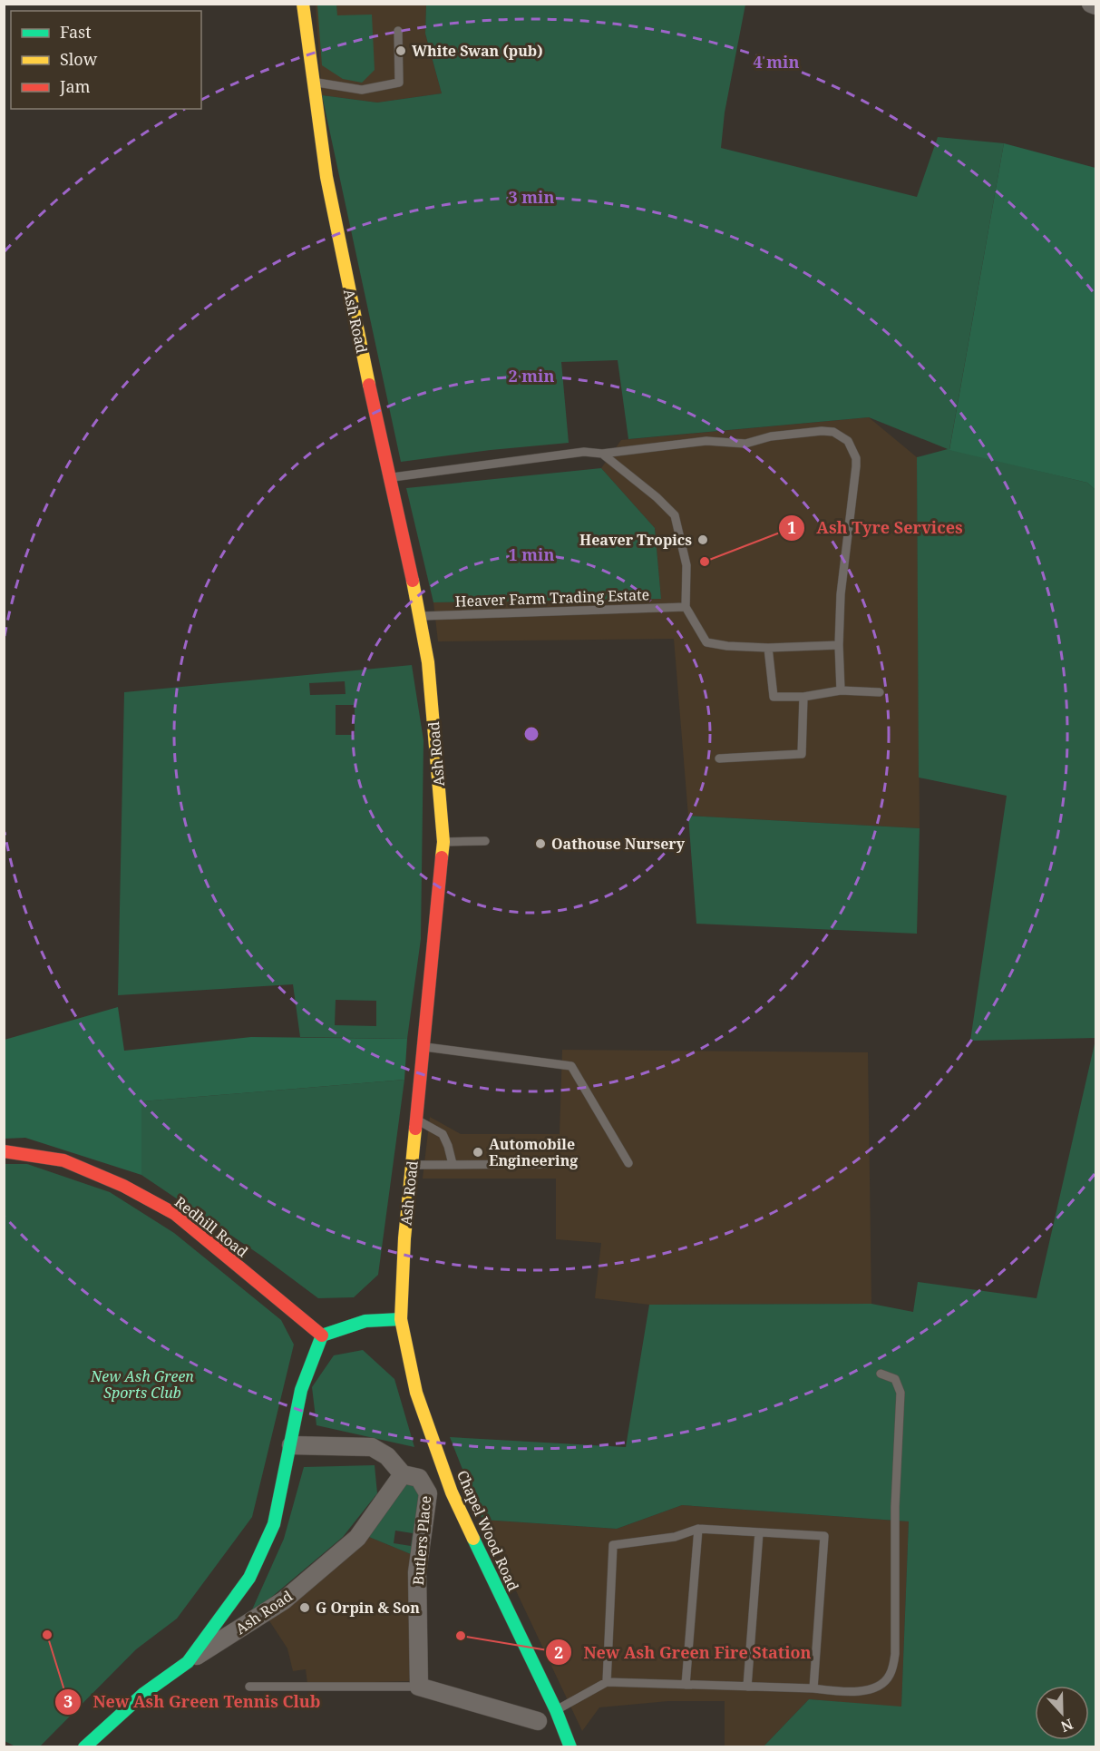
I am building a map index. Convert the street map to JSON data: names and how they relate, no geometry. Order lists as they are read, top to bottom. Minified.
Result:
{"streets":{"street":["Ash Road","Redhill Road","Chapel Wood Road","Butlers Place"],"lane":["Heaver Farm Trading Estate"]},"crossings":[["Ash Road","Heaver Farm Trading Estate"],["Ash Road","Redhill Road"],["Ash Road","Chapel Wood Road"],["Ash Road","Butlers Place"]],"parks":["New Ash Green Sports Club"],"places":["White Swan (pub)","Heaver Tropics","Ash Tyre Services","Oathouse Nursery","Automobile Engineering","G Orpin & Son","New Ash Green Tennis Club","New Ash Green Fire Station"],"legend":["Fast","Slow","Jam"],"north":"bottom","rings":["4 min","3 min","2 min","1 min"]}
